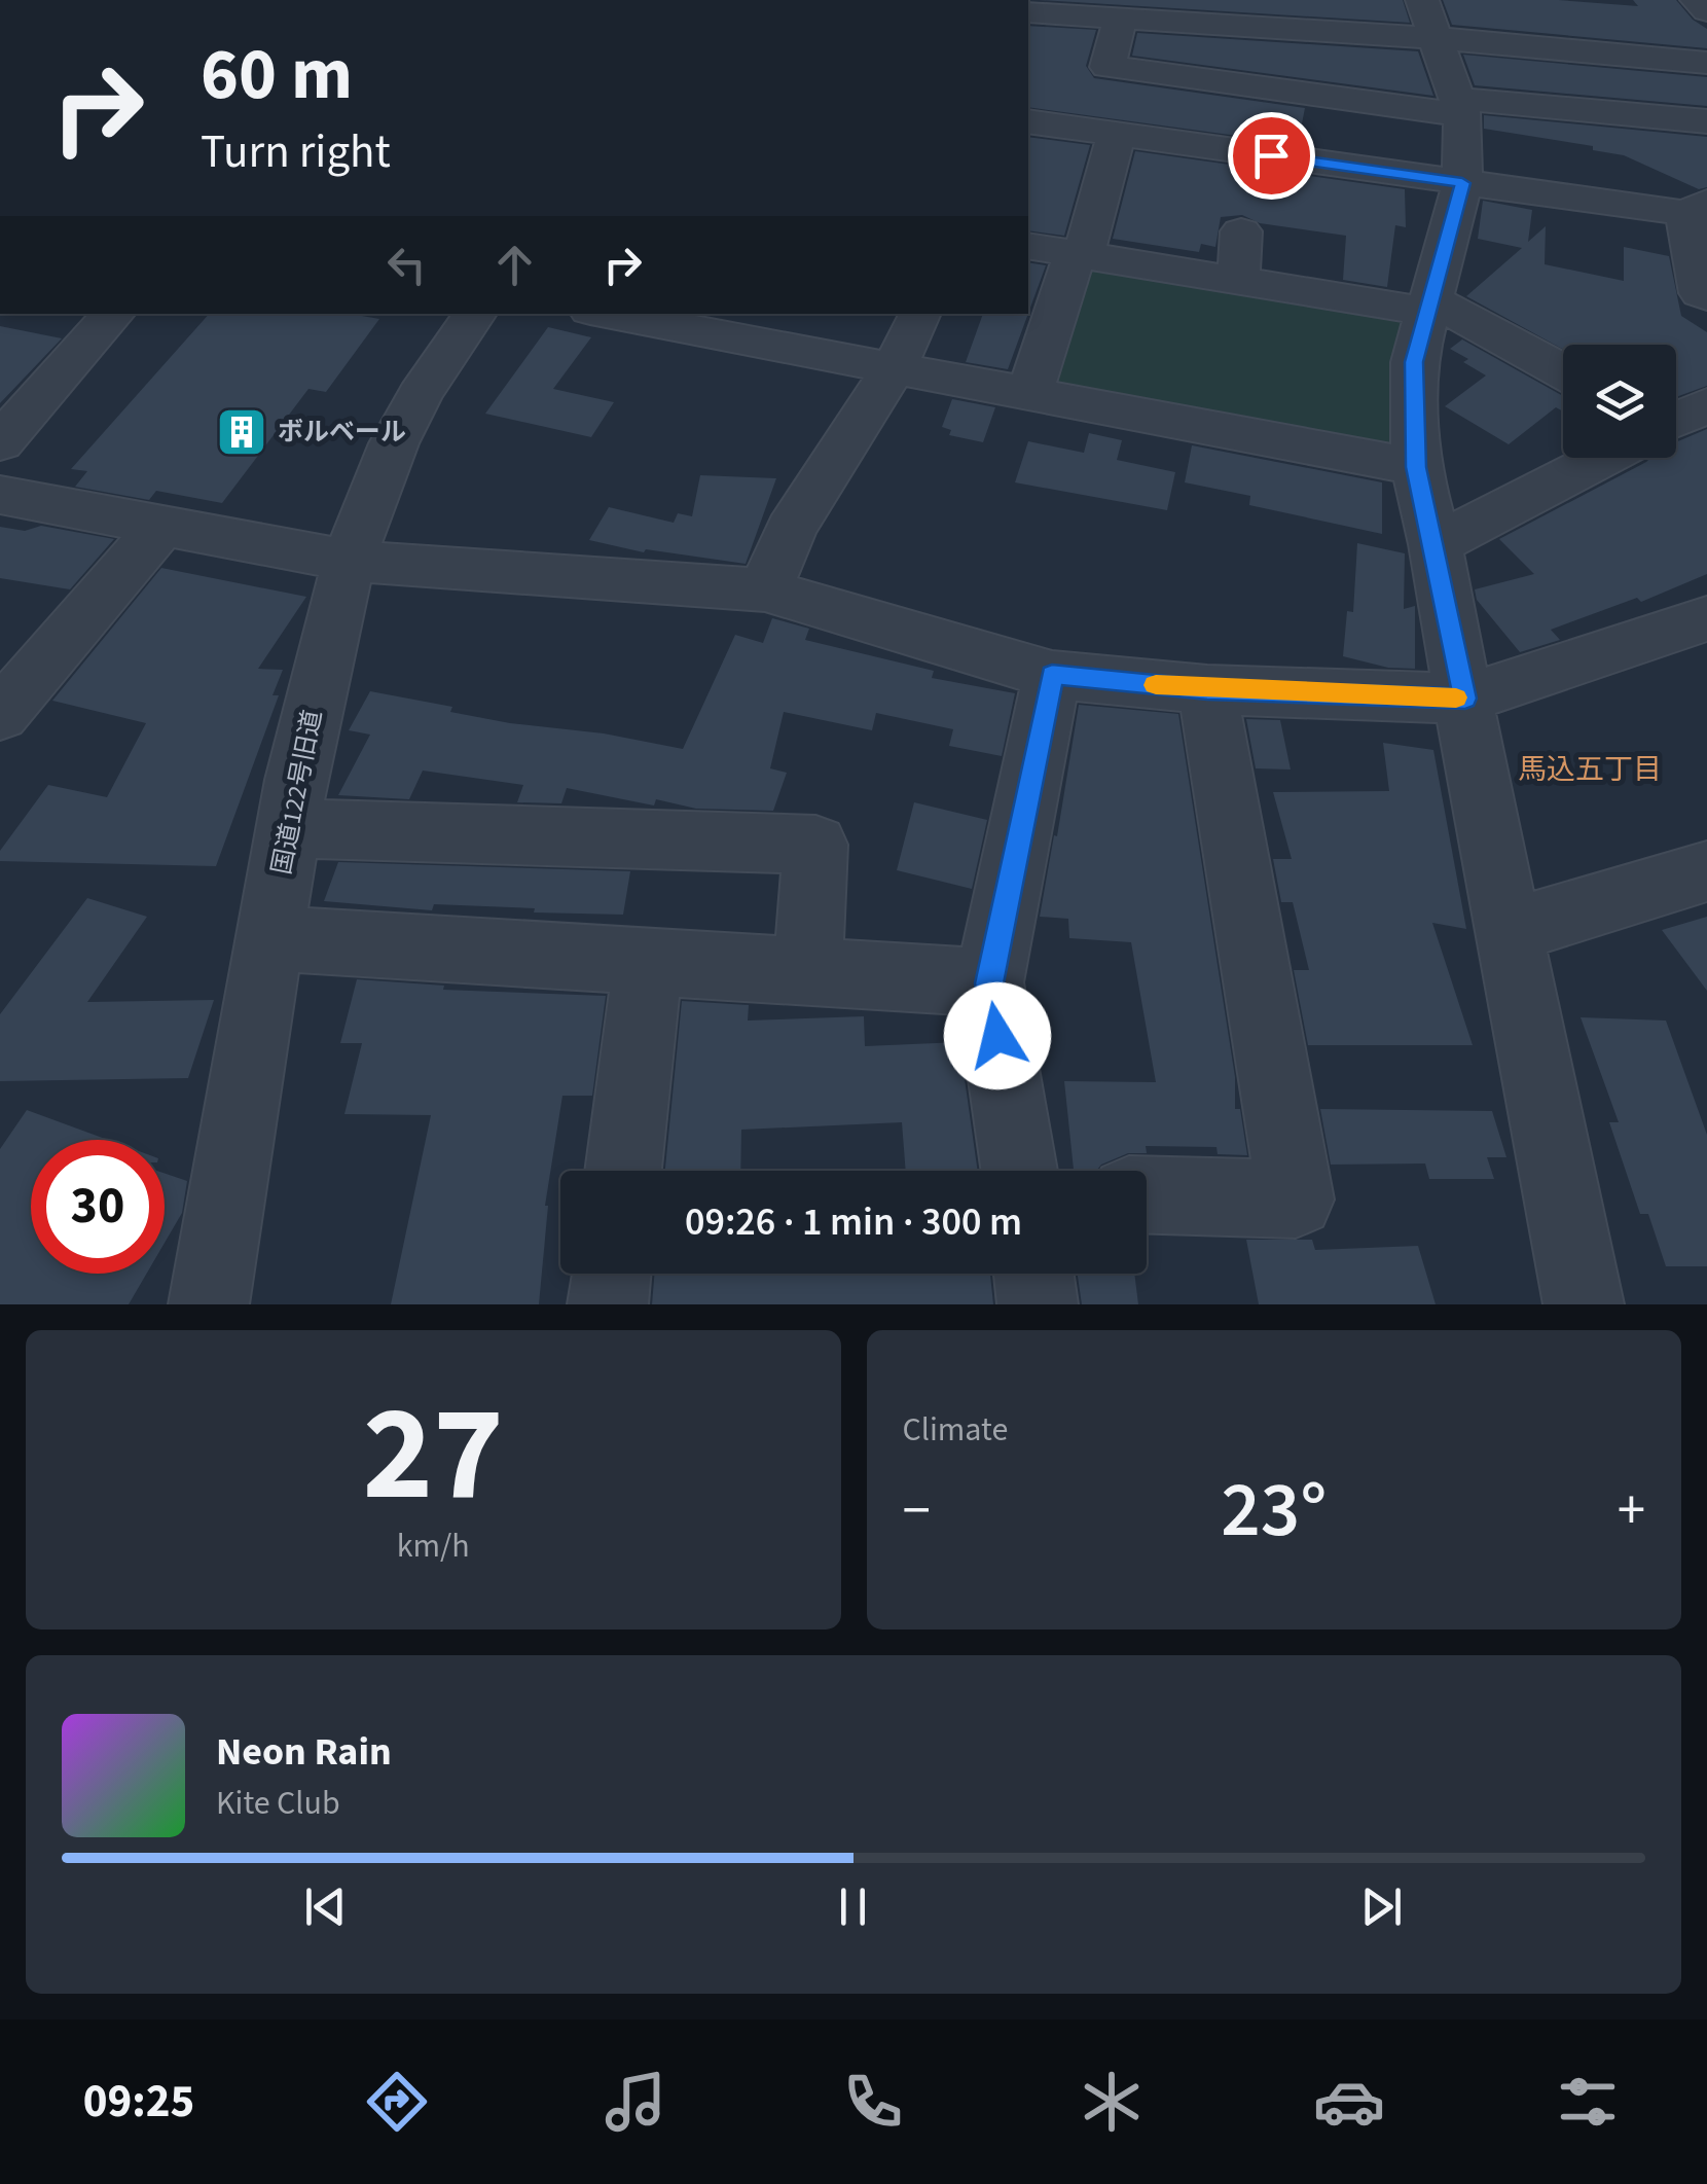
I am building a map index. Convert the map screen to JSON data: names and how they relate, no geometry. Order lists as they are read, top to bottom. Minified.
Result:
{"streets":{"street":["国道122号旧道"]},"districts":["馬込五丁目"],"places":{"building":["ボルベール"]},"page":{"turn":["60 m","Turn right"],"limit":"30","trip":"09:26 · 1 min · 300 m","tile":[["27","km/h"],"Climate"],"heat":["−","23°","+"],"song":["Neon Rain","Kite Club"],"tabs":"09:25"}}
